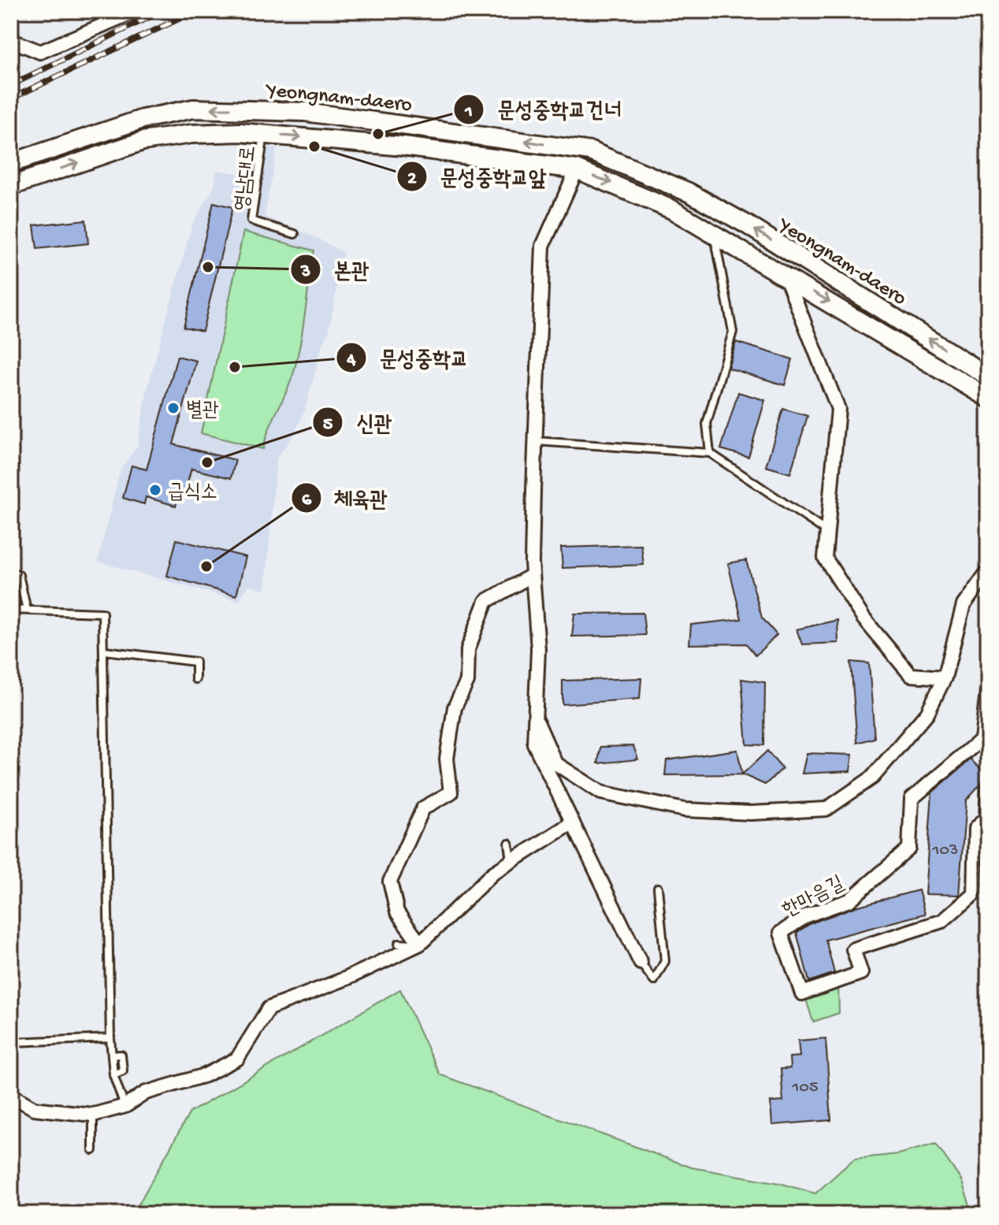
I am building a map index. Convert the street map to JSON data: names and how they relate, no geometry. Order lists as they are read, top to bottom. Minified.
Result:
{"streets":{"main road":["Yeongnam-daero"],"street":["한마음길"],"lane":["영남대로"]},"crossings":[["Yeongnam-daero","영남대로"]],"places":["문성중학교건너","문성중학교앞","본관","문성중학교","별관","신관","급식소","체육관"],"house_numbers":["103","105"]}
